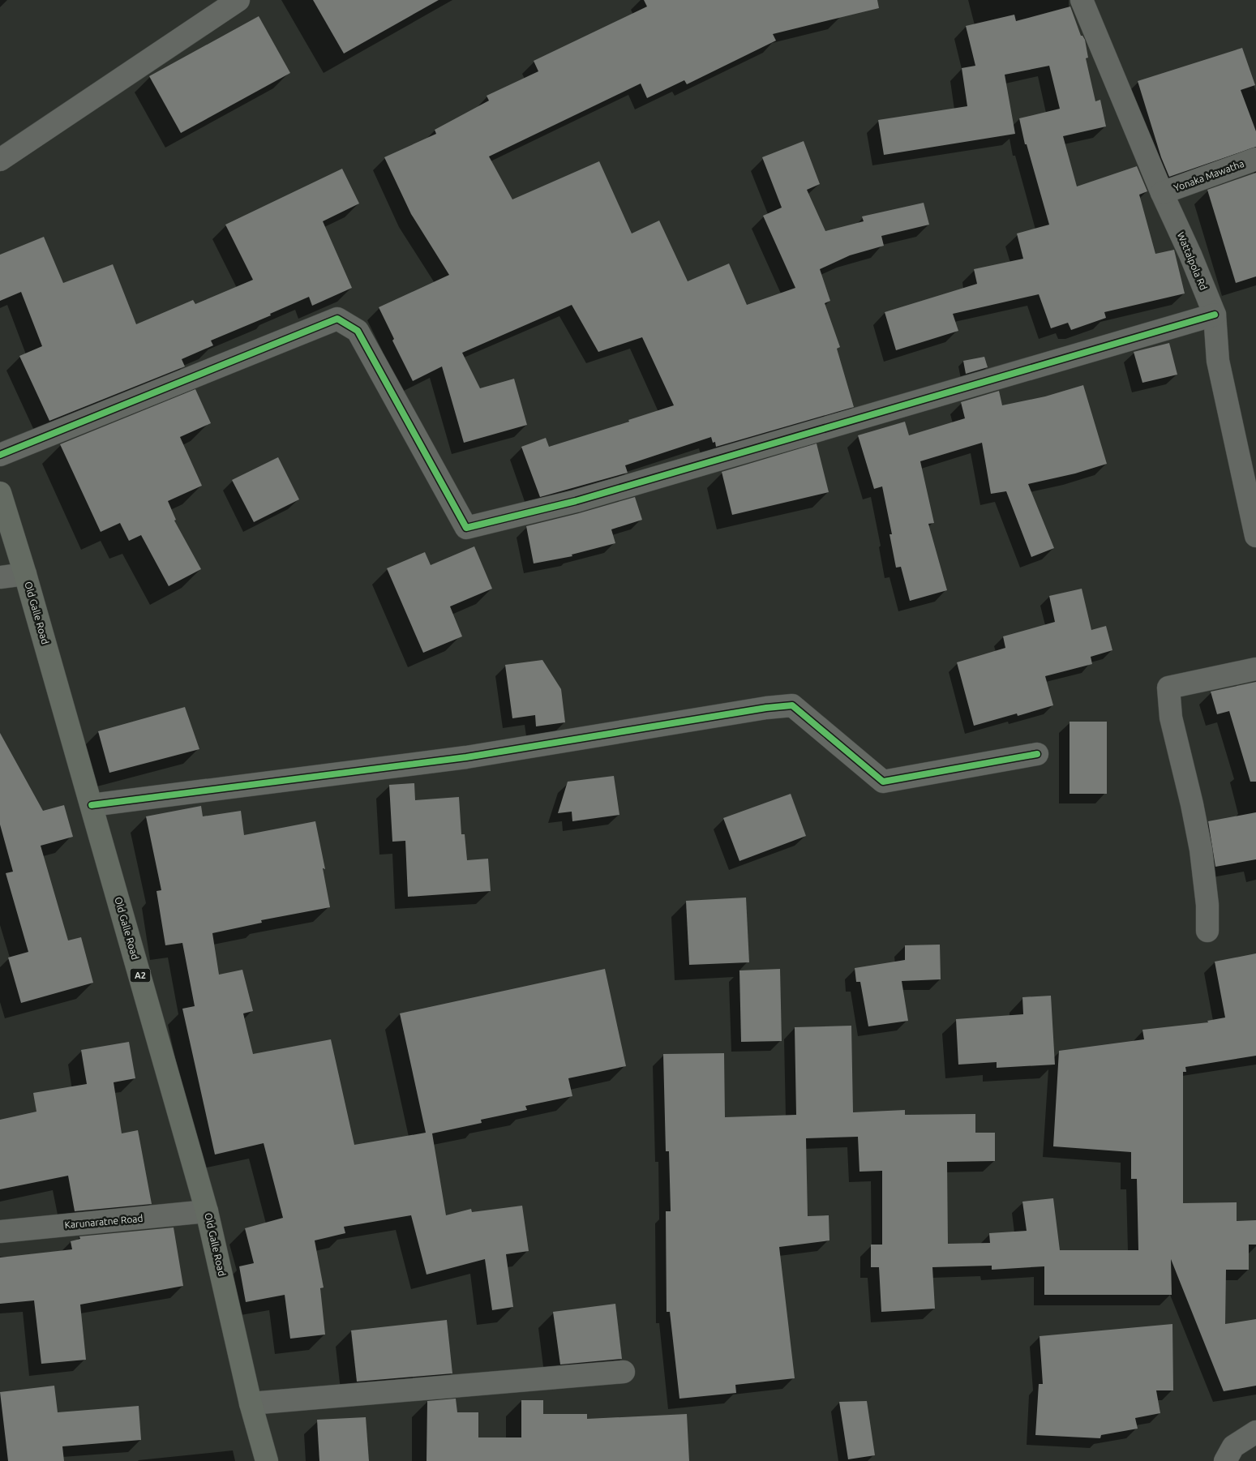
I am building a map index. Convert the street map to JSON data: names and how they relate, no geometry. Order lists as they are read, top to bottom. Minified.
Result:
{"streets":{"highway":["Old Galle Road","A2"],"street":["Yonaka Mawatha","Wattalpola Rd","Karunaratne Road"]},"crossings":[["Yonaka Mawatha","Wattalpola Rd"],["Old Galle Road","Karunaratne Road"]]}
